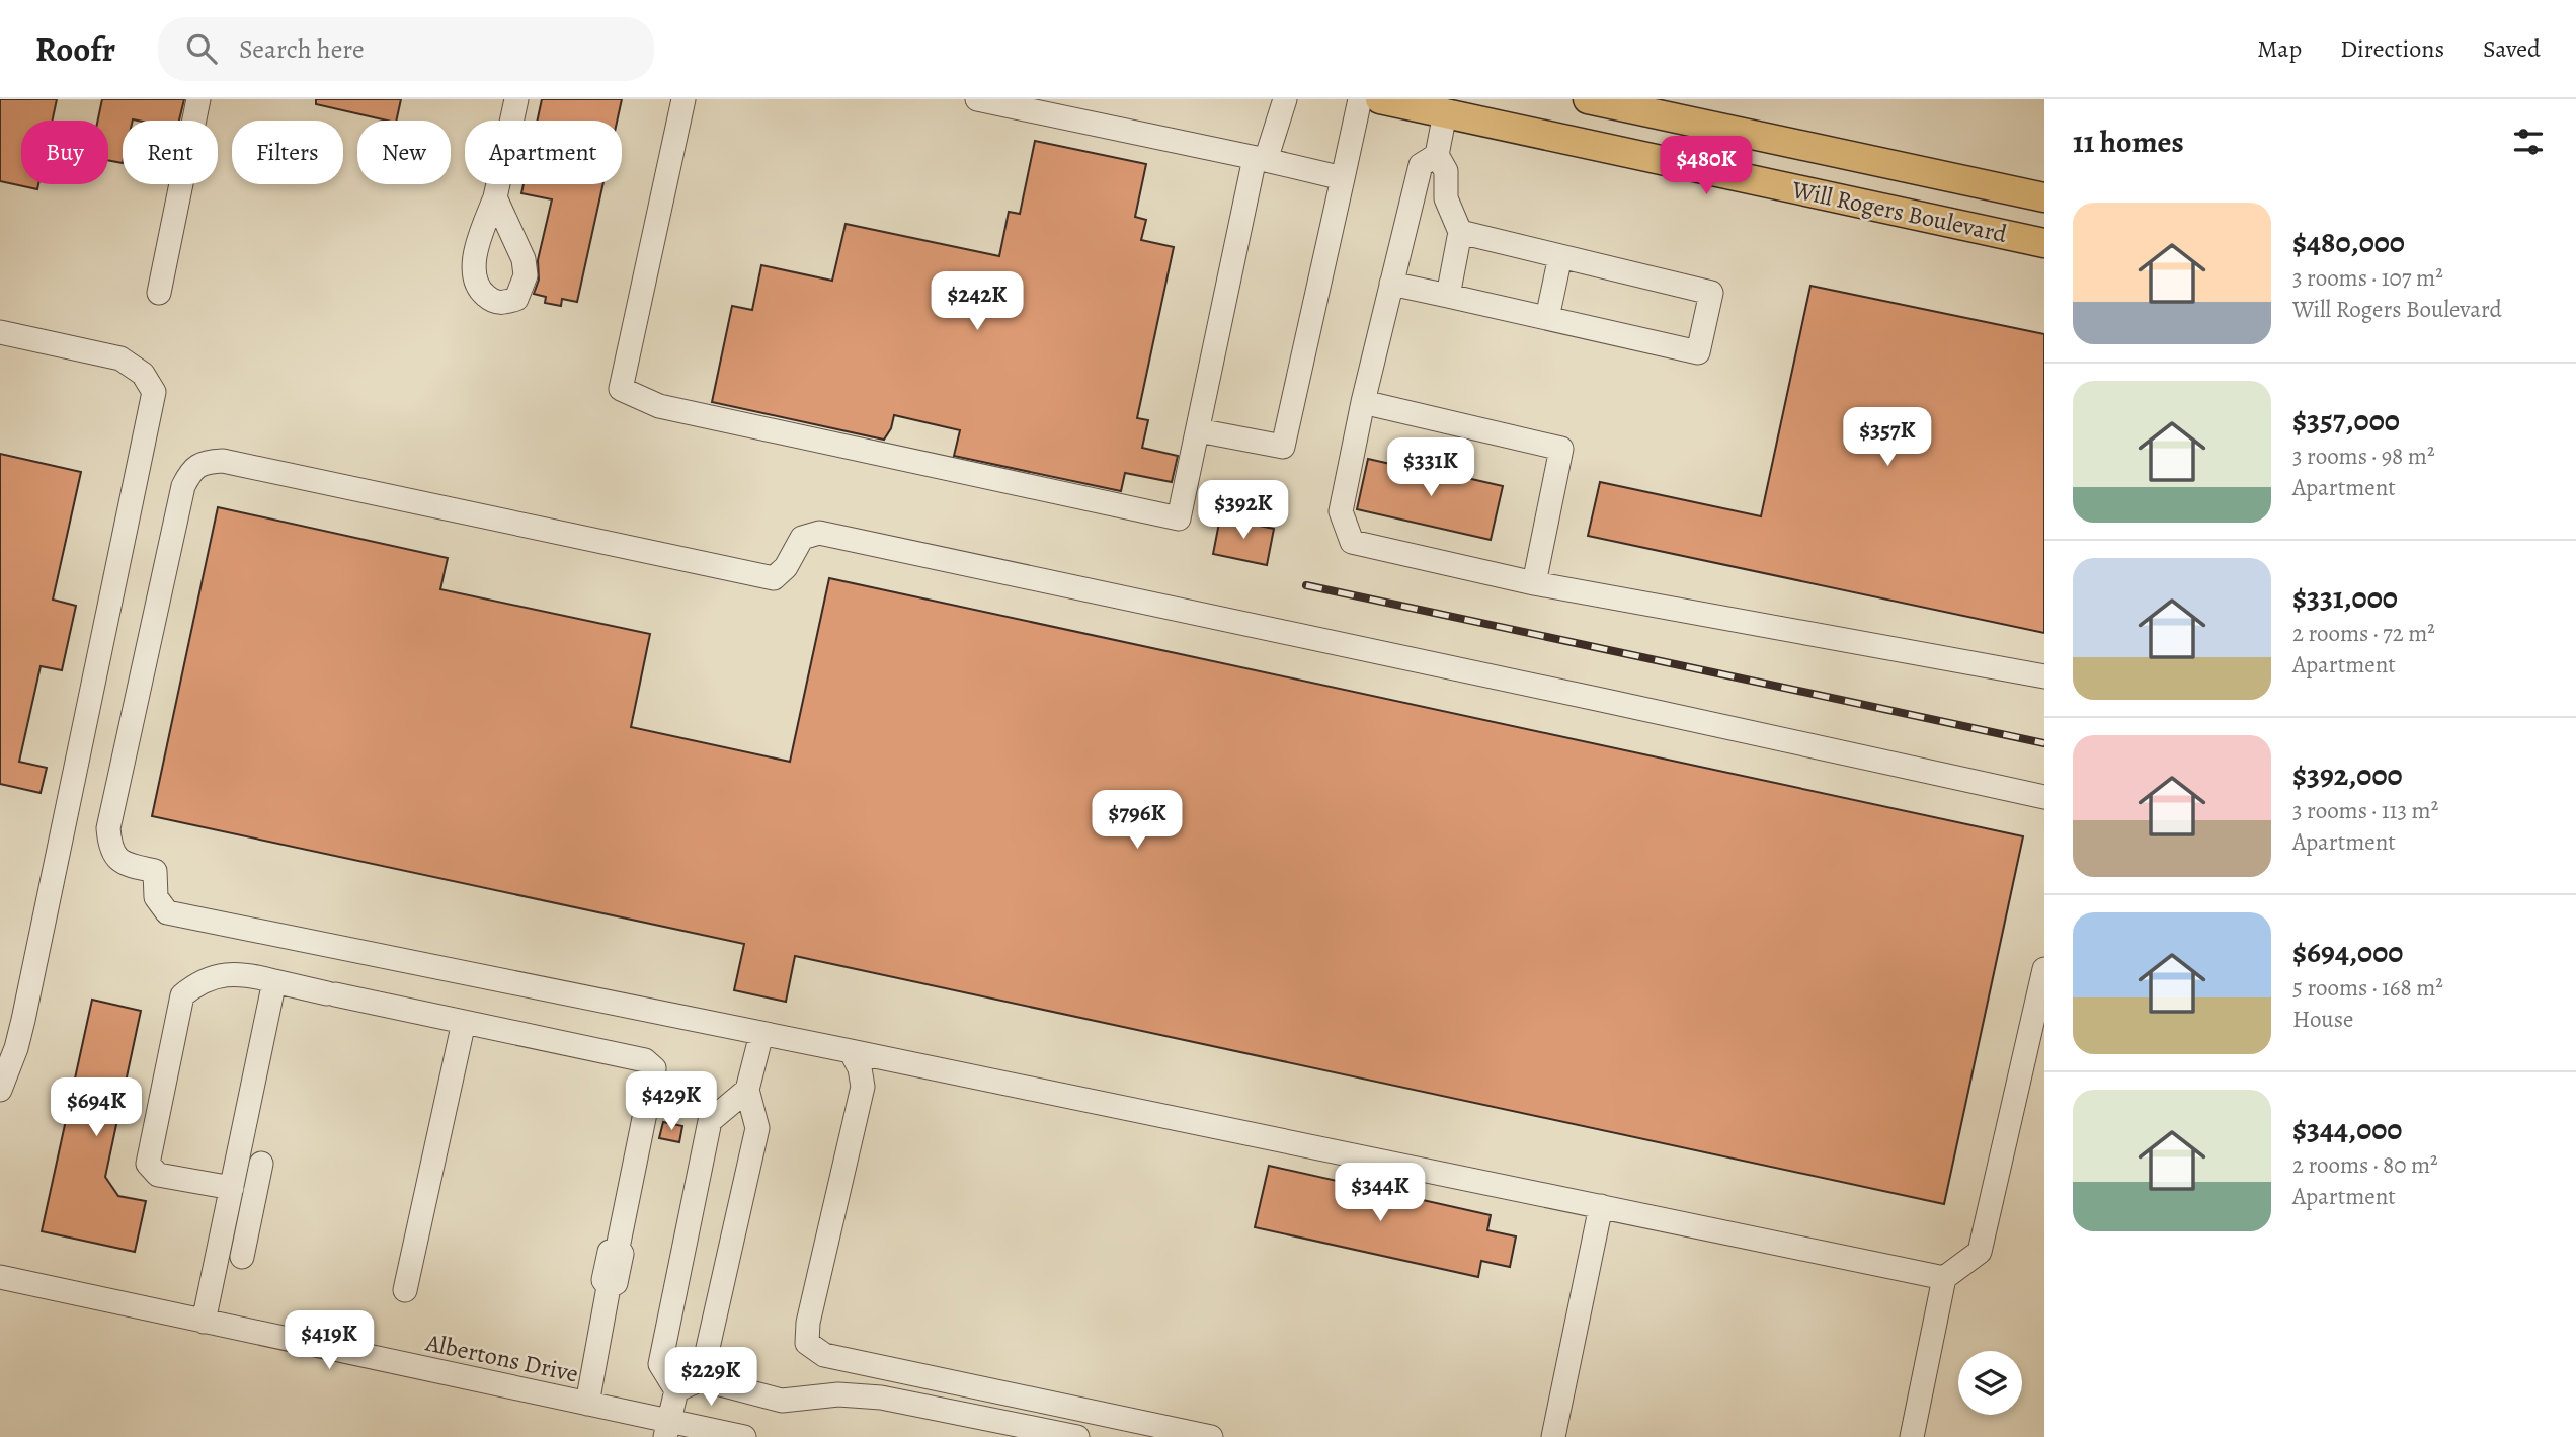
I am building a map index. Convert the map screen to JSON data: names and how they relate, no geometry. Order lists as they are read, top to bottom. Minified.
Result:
{"streets":{"main road":["Will Rogers Boulevard"],"street":["Albertons Drive"]},"page":{"header":"Roofr","search":"Search here","nav":["Map","Directions","Saved"],"heading":"11 homes","chip":["Buy","Rent","Filters","New","Apartment"],"price":["$480K","$242K","$357K","$331K","$392K","$796K","$429K","$694K","$344K","$419K","$229K"],"list":[{"name":"$480,000","note":"3 rooms · 107 m² · Will Rogers Boulevard"},{"name":"$357,000","note":"3 rooms · 98 m² · Apartment"},{"name":"$331,000","note":"2 rooms · 72 m² · Apartment"},{"name":"$392,000","note":"3 rooms · 113 m² · Apartment"},{"name":"$694,000","note":"5 rooms · 168 m² · House"},{"name":"$344,000","note":"2 rooms · 80 m² · Apartment"}]}}
